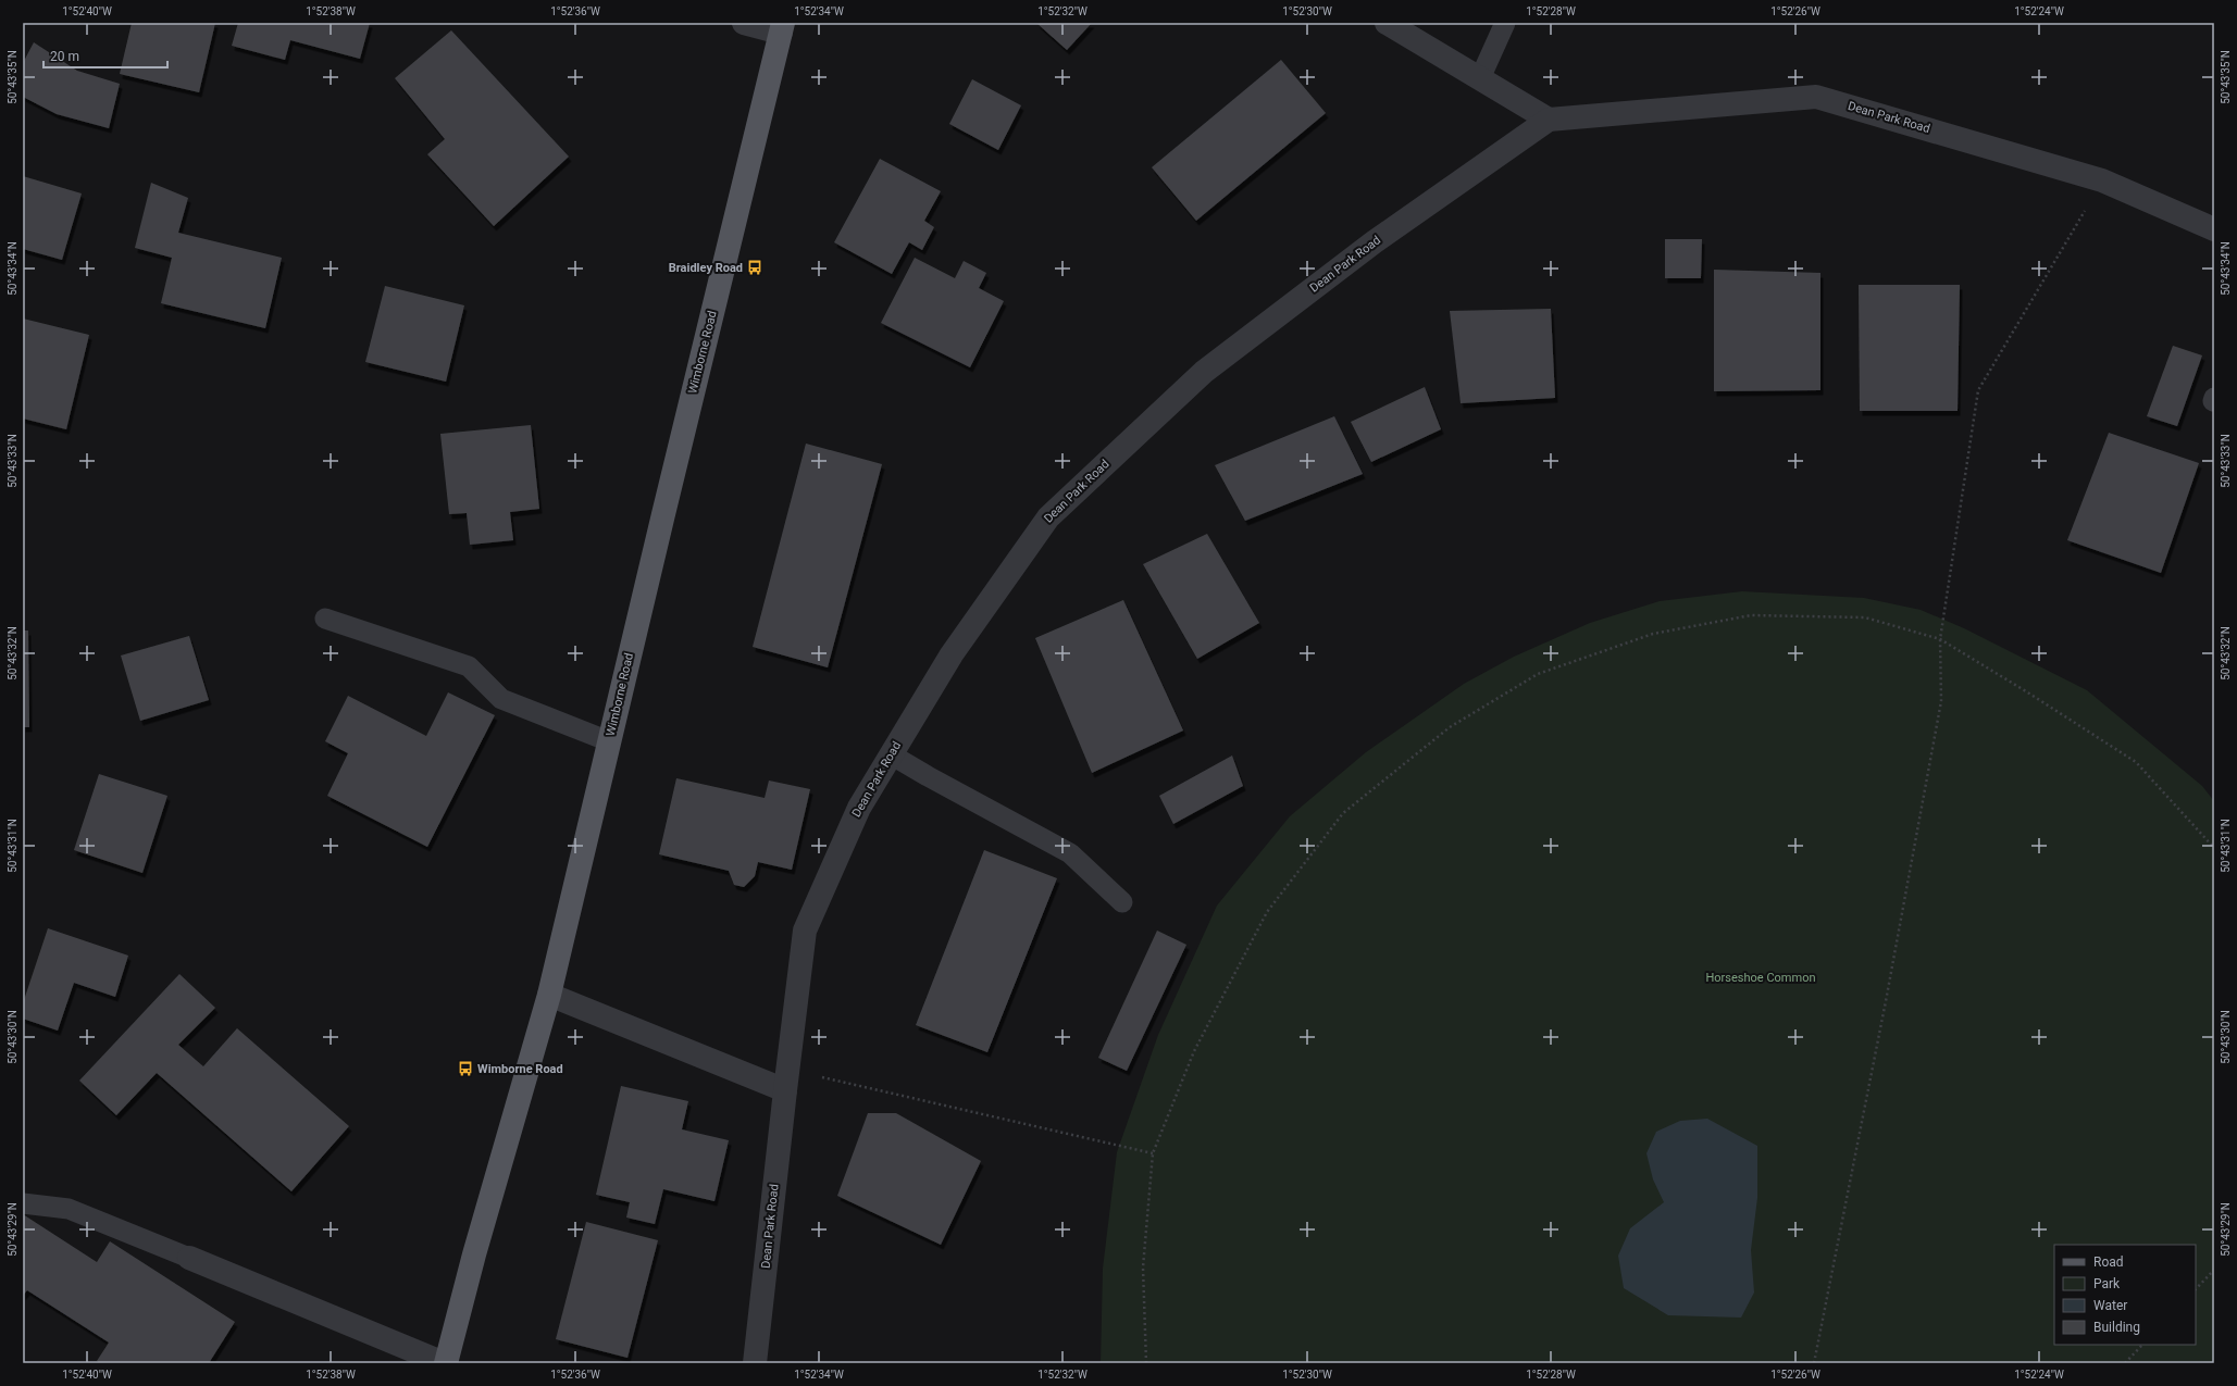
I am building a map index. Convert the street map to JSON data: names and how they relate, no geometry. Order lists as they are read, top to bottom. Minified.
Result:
{"streets":{"main road":["Wimborne Road"],"street":["Dean Park Road"]},"parks":["Horseshoe Common"],"places":{"bus stop":["Braidley Road","Wimborne Road"]},"legend":["Road","Park","Water","Building"],"scale_bar":"20 m","coordinates":["1°52'40\"W","1°52'38\"W","1°52'36\"W","1°52'34\"W","1°52'32\"W","1°52'30\"W","1°52'28\"W","1°52'26\"W","1°52'24\"W","50°43'35\"N","50°43'34\"N","50°43'33\"N","50°43'32\"N","50°43'31\"N","50°43'30\"N","50°43'29\"N"]}
